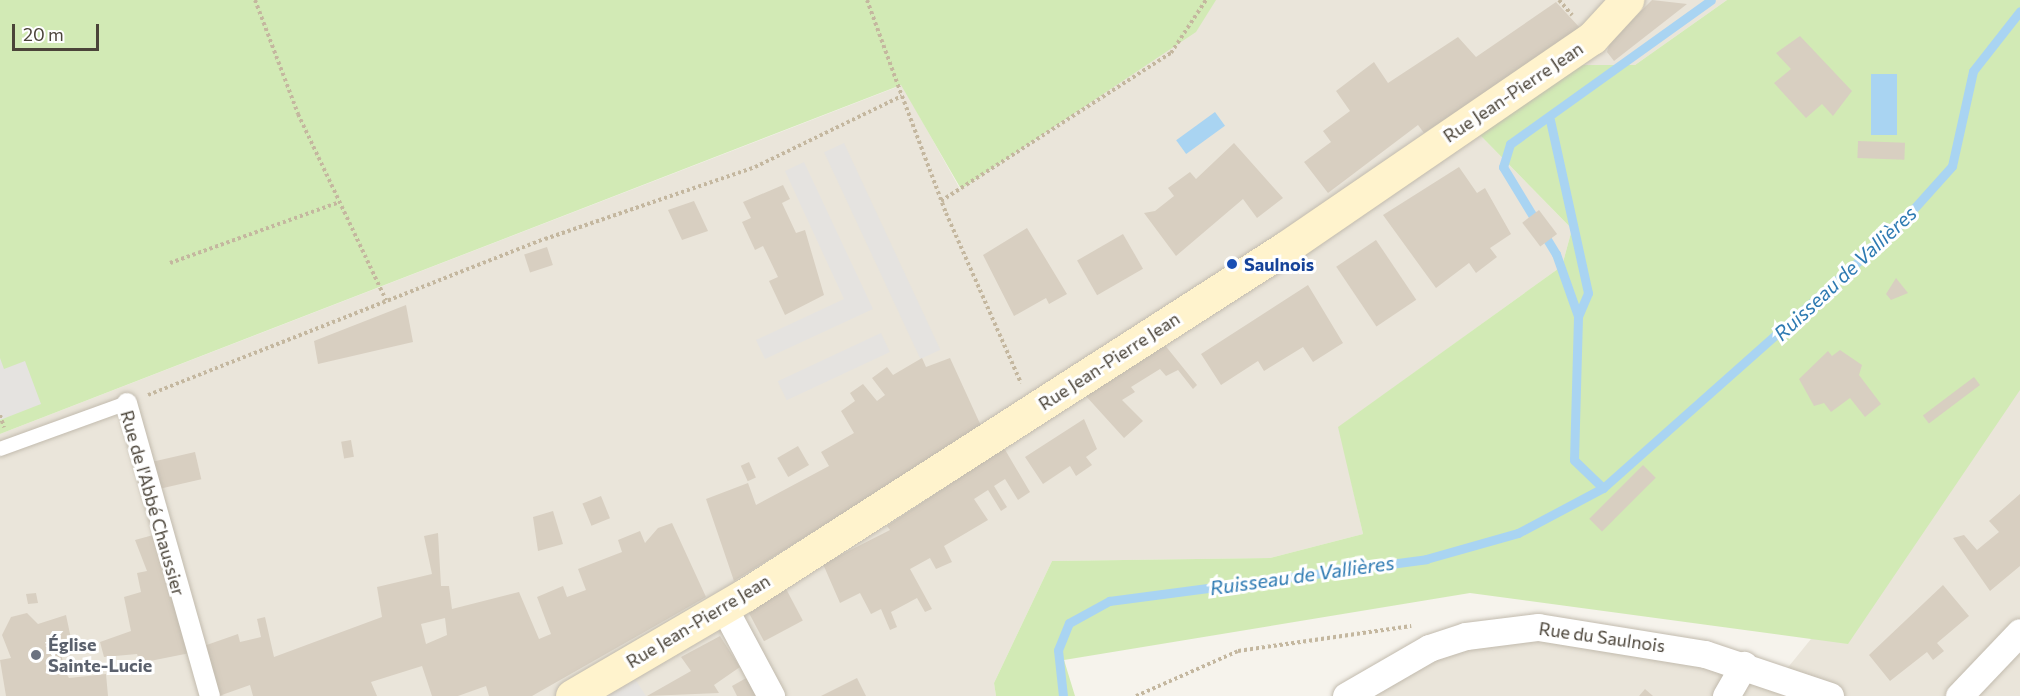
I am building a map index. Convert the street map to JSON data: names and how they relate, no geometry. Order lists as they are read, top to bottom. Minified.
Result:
{"streets":{"main road":["Rue Jean-Pierre Jean"],"street":["Rue de l'Abbé Chaussier","Rue du Saulnois"]},"water":["Ruisseau de Vallières"],"places":["Saulnois","Église Sainte-Lucie"],"scale_bar":"20 m"}
